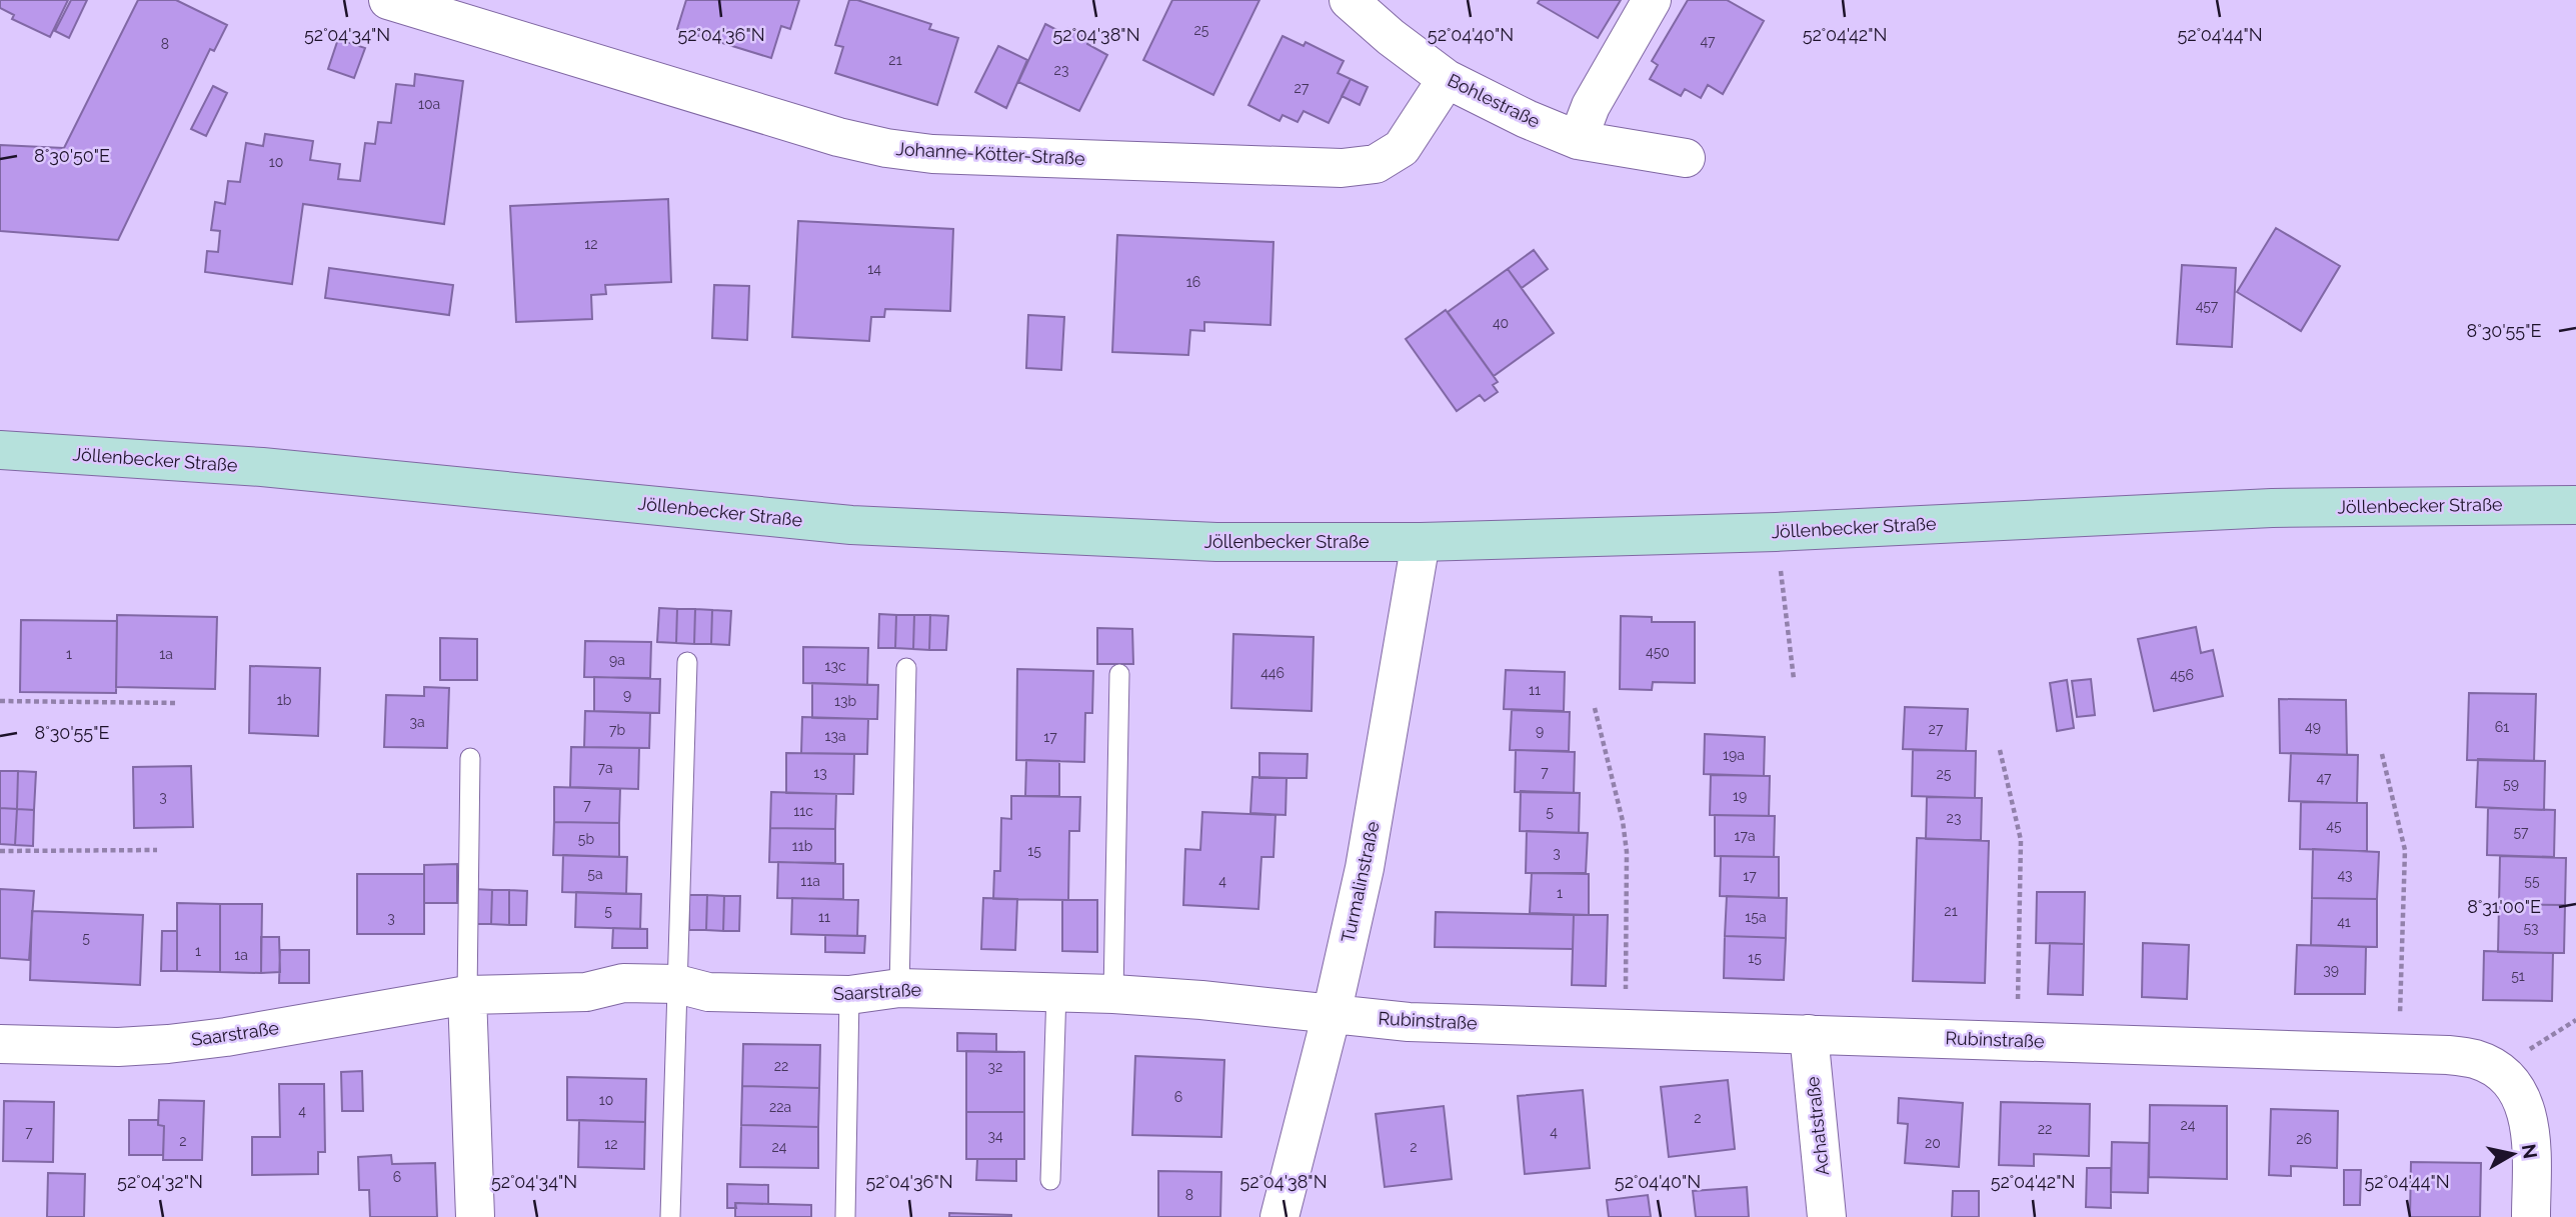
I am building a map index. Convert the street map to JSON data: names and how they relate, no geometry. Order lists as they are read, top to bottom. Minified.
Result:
{"streets":{"main road":["Jöllenbecker Straße"],"street":["Bohlestraße","Johanne-Kötter-Straße","Turmalinstraße","Saarstraße","Rubinstraße","Achatstraße"]},"crossings":[["Bohlestraße","Johanne-Kötter-Straße"],["Jöllenbecker Straße","Turmalinstraße"],["Turmalinstraße","Saarstraße"],["Turmalinstraße","Rubinstraße"],["Saarstraße","Rubinstraße"],["Rubinstraße","Achatstraße"]],"house_numbers":["25","47","8","21","23","27","10a","10","12","14","16","457","40","450","1","1a","9a","13c","446","456","11","9","1b","13b","3a","49","61","27","7b","9","13a","17","19a","7a","7","13","25","47","59","19","3","7","11c","5","23","45","57","17a","5b","11b","15","3","5a","43","17","11a","4","55","1","5","21","11","15a","3","41","53","5","1","1a","15","39","51","22","32","6","10","22a","4","2","24","22","7","4","34","26","2","20","12","24","2","6","8"],"north":"right","coordinates":["52°04'34\"N","52°04'36\"N","52°04'38\"N","52°04'40\"N","52°04'42\"N","52°04'44\"N","8°30'50\"E","8°30'55\"E","8°31'00\"E","52°04'32\"N"]}
